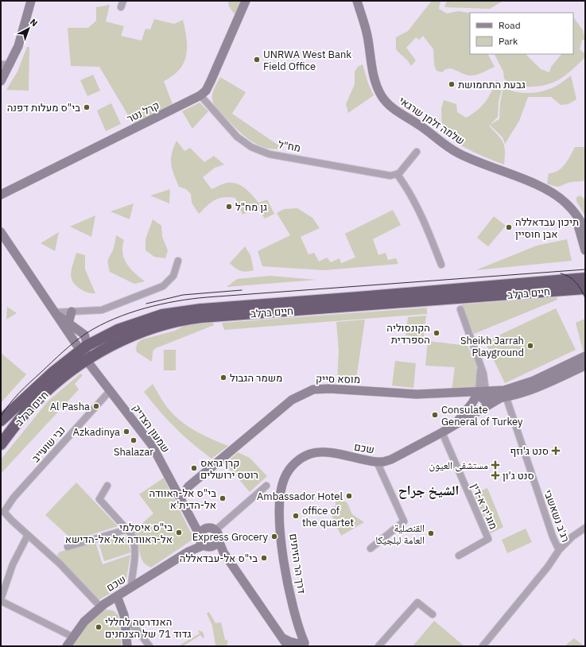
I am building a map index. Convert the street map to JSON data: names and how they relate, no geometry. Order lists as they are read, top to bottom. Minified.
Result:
{"streets":{"highway":["חיים ברלב"],"street":["קרל נטר","שלמה זלמן שרגאי","מח\"ל","מוסא סייק","שמעון הצדיק","נבי שועייב","שכם","מוג'יר א-דין","רג'ב נשאשבי","דרך הר הזיתים"]},"crossings":[["קרל נטר","מח\"ל"],["חיים ברלב","שמעון הצדיק"],["מוסא סייק","שמעון הצדיק"],["מוסא סייק","שכם"],["שמעון הצדיק","נבי שועייב"],["שמעון הצדיק","שכם"],["שכם","מוג'יר א-דין"],["שכם","רג'ב נשאשבי"],["שכם","דרך הר הזיתים"]],"districts":["الشيخ جراح"],"places":{"other":["UNRWA West Bank Field Office","גבעת התחמושת","בי\"ס מעלות דפנה","גן מח\"ל","תיכון עבדאללה אבן חוסיין","הקונסוליה הספרדית","Sheikh Jarrah Playground","משמר הגבול","Al Pasha","Consulate General of Turkey","Azkadinya","Shalazar","קרן גראס רוטס ירושלים","Ambassador Hotel","בי\"ס אל-ראוודה אל-הדית'א","office of the quartet","בי\"ס איסלמי אל-ראוודה אל אל-הדישא","القنصلية العامة لبلجيكا","Express Grocery","בי\"ס אל-עבדאללה","האנדרטה לחללי גדוד 71 של הצנחנים"],"health":["סנט ג'וזף","مستشفى العيون","סנט ג'ון"]},"legend":["Road","Park"],"north":"top right"}
